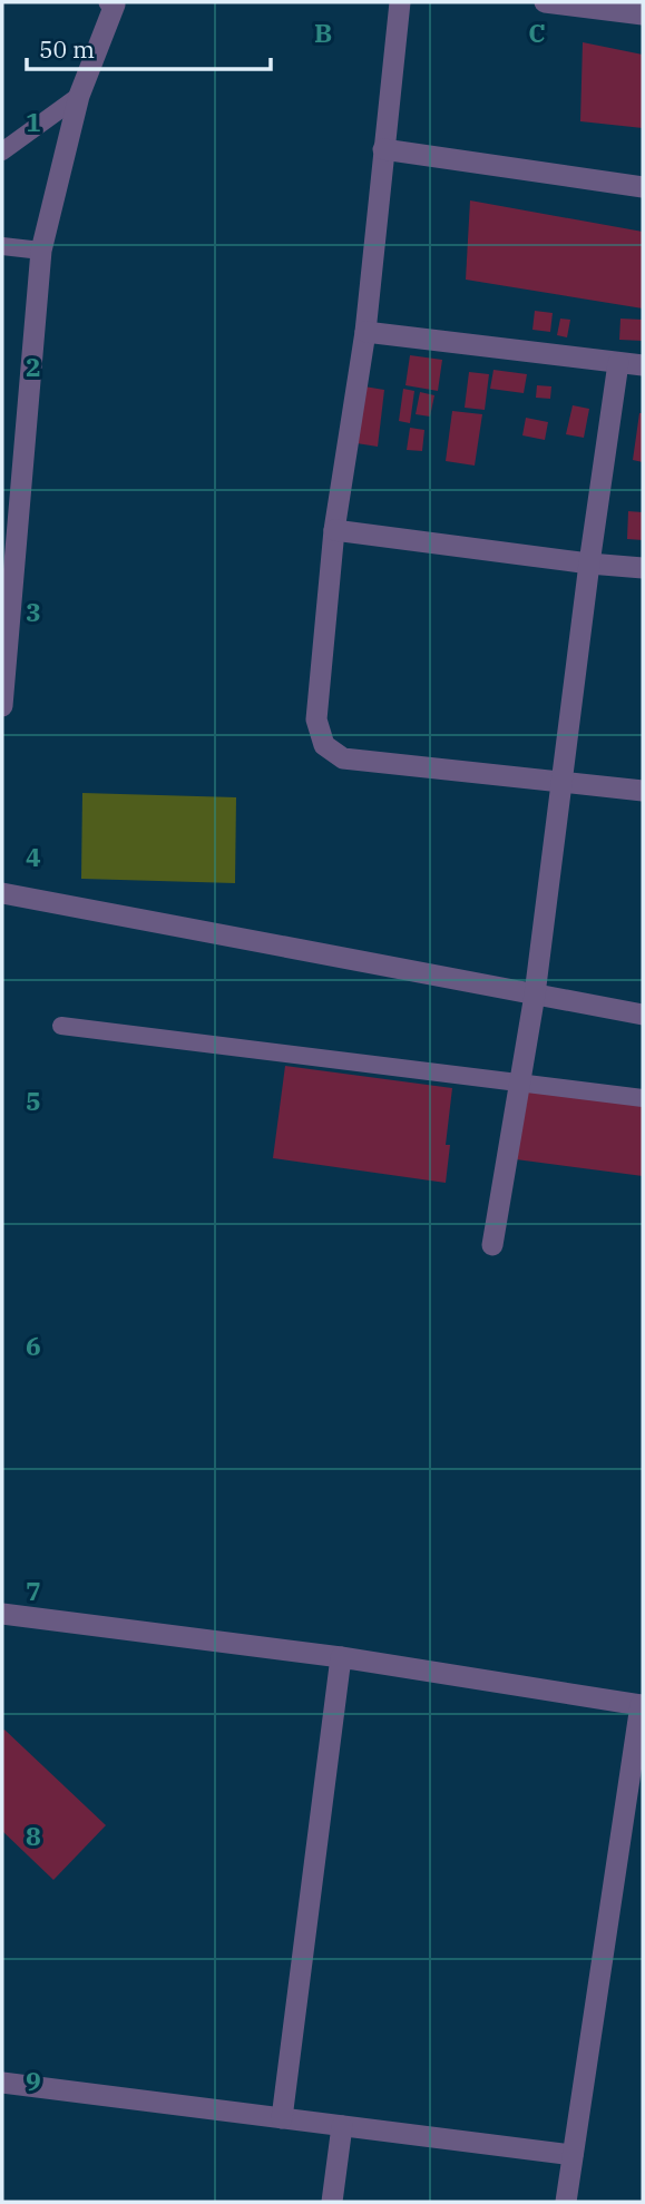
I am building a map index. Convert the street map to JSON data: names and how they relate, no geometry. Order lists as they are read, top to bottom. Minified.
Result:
{"scale_bar":"50 m","grid":{"columns":["B","C"],"rows":["1","2","3","4","5","6","7","8","9"]}}
